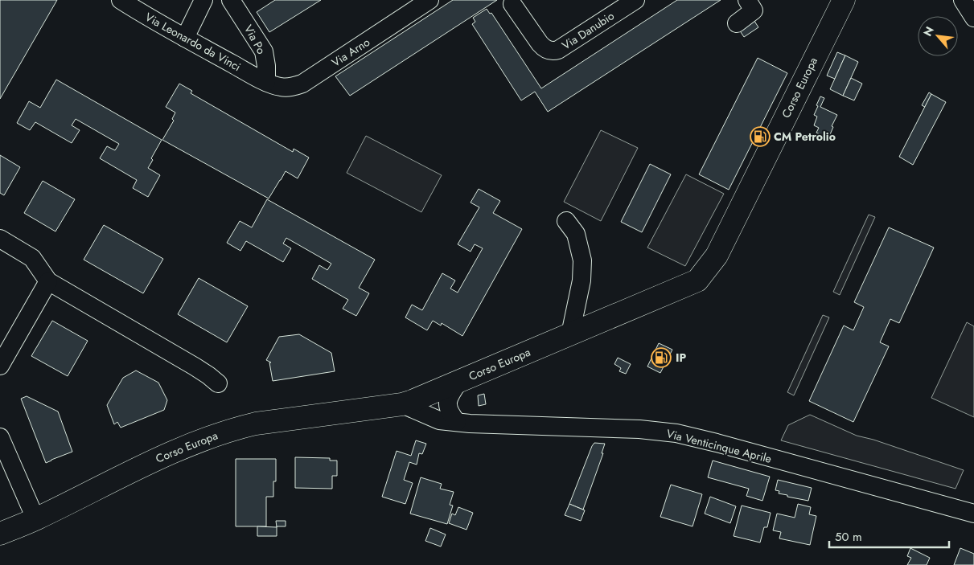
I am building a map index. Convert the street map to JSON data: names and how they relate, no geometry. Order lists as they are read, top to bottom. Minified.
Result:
{"streets":{"main road":["Corso Europa"],"street":["Via Danubio","Via Po","Via Leonardo da Vinci","Via Arno","Via Venticinque Aprile"]},"crossings":[["Via Po","Via Leonardo da Vinci"],["Via Po","Via Arno"],["Via Leonardo da Vinci","Via Arno"],["Corso Europa","Via Venticinque Aprile"]],"places":{"fuel station":["CM Petrolio","IP"]},"scale_bar":"50 m","north":"top left"}
